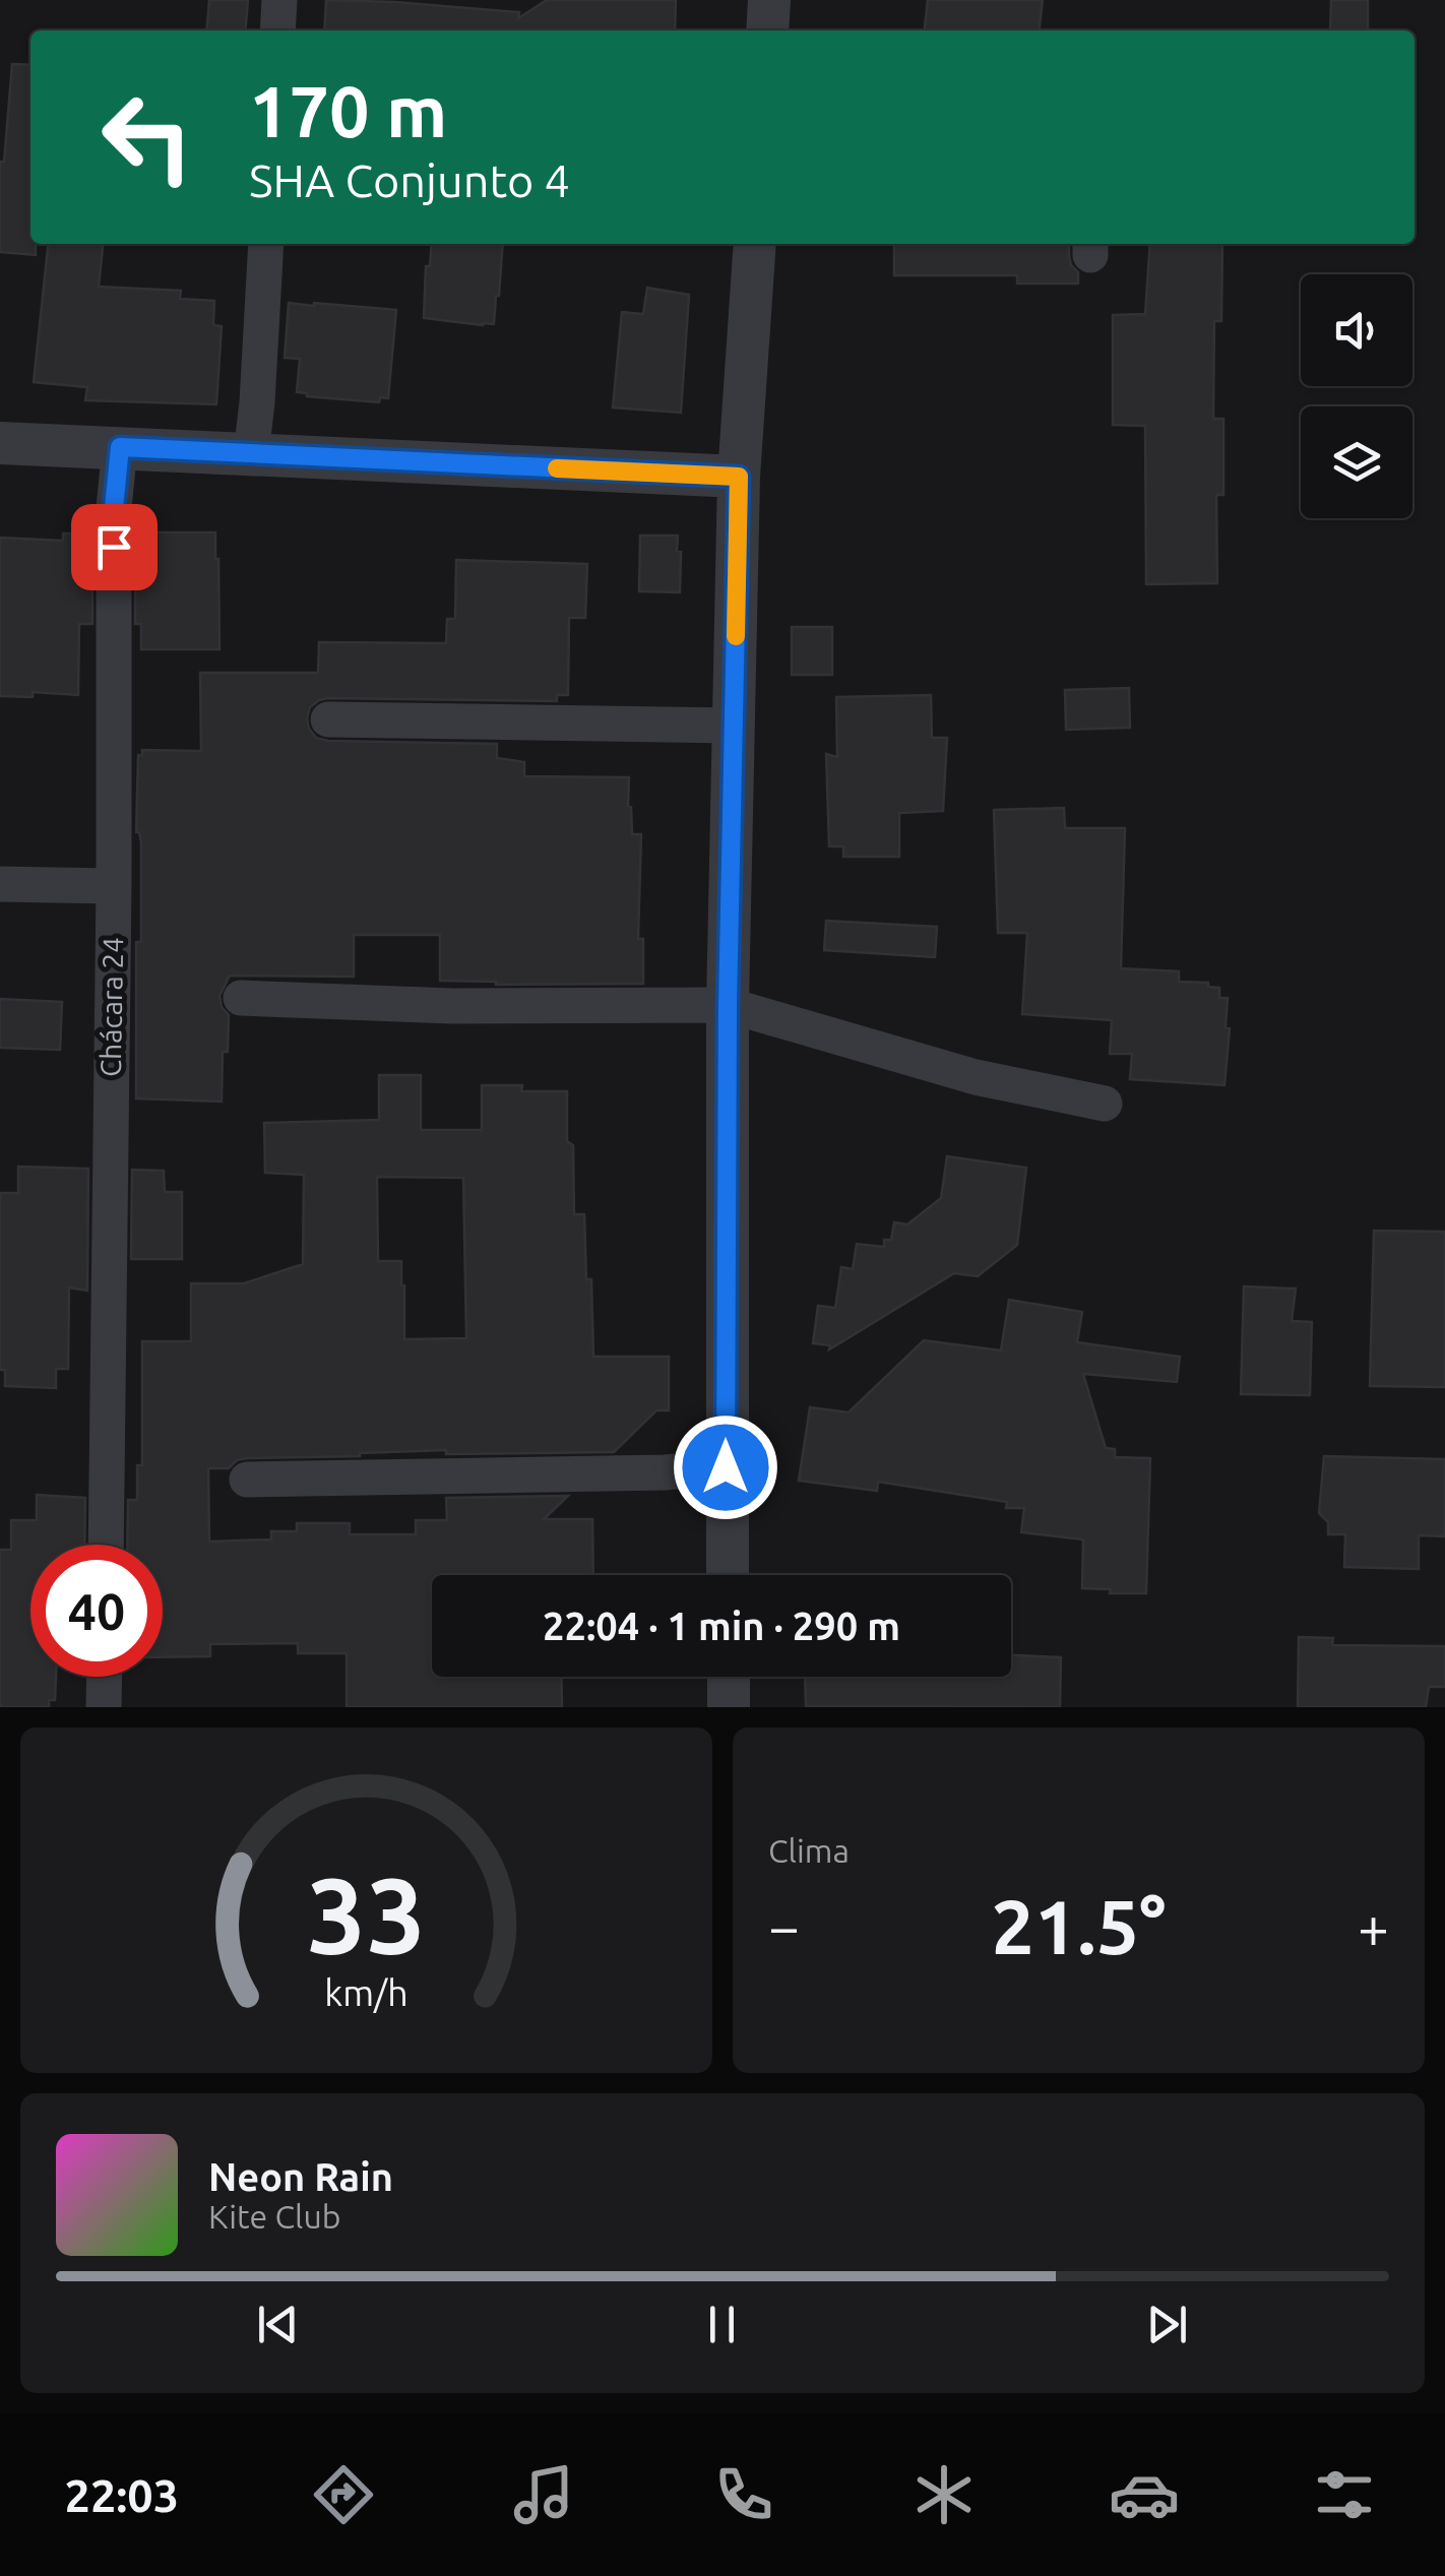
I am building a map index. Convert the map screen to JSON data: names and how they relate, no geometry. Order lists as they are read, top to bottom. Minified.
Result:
{"streets":{"street":["Chácara 24"]},"page":{"turn":["170 m","SHA Conjunto 4"],"limit":"40","trip":"22:04 · 1 min · 290 m","tile":"Clima","heat":["−","21.5°","+"],"song":["Neon Rain","Kite Club"],"tabs":"22:03","gauge":["33","km/h"]}}
